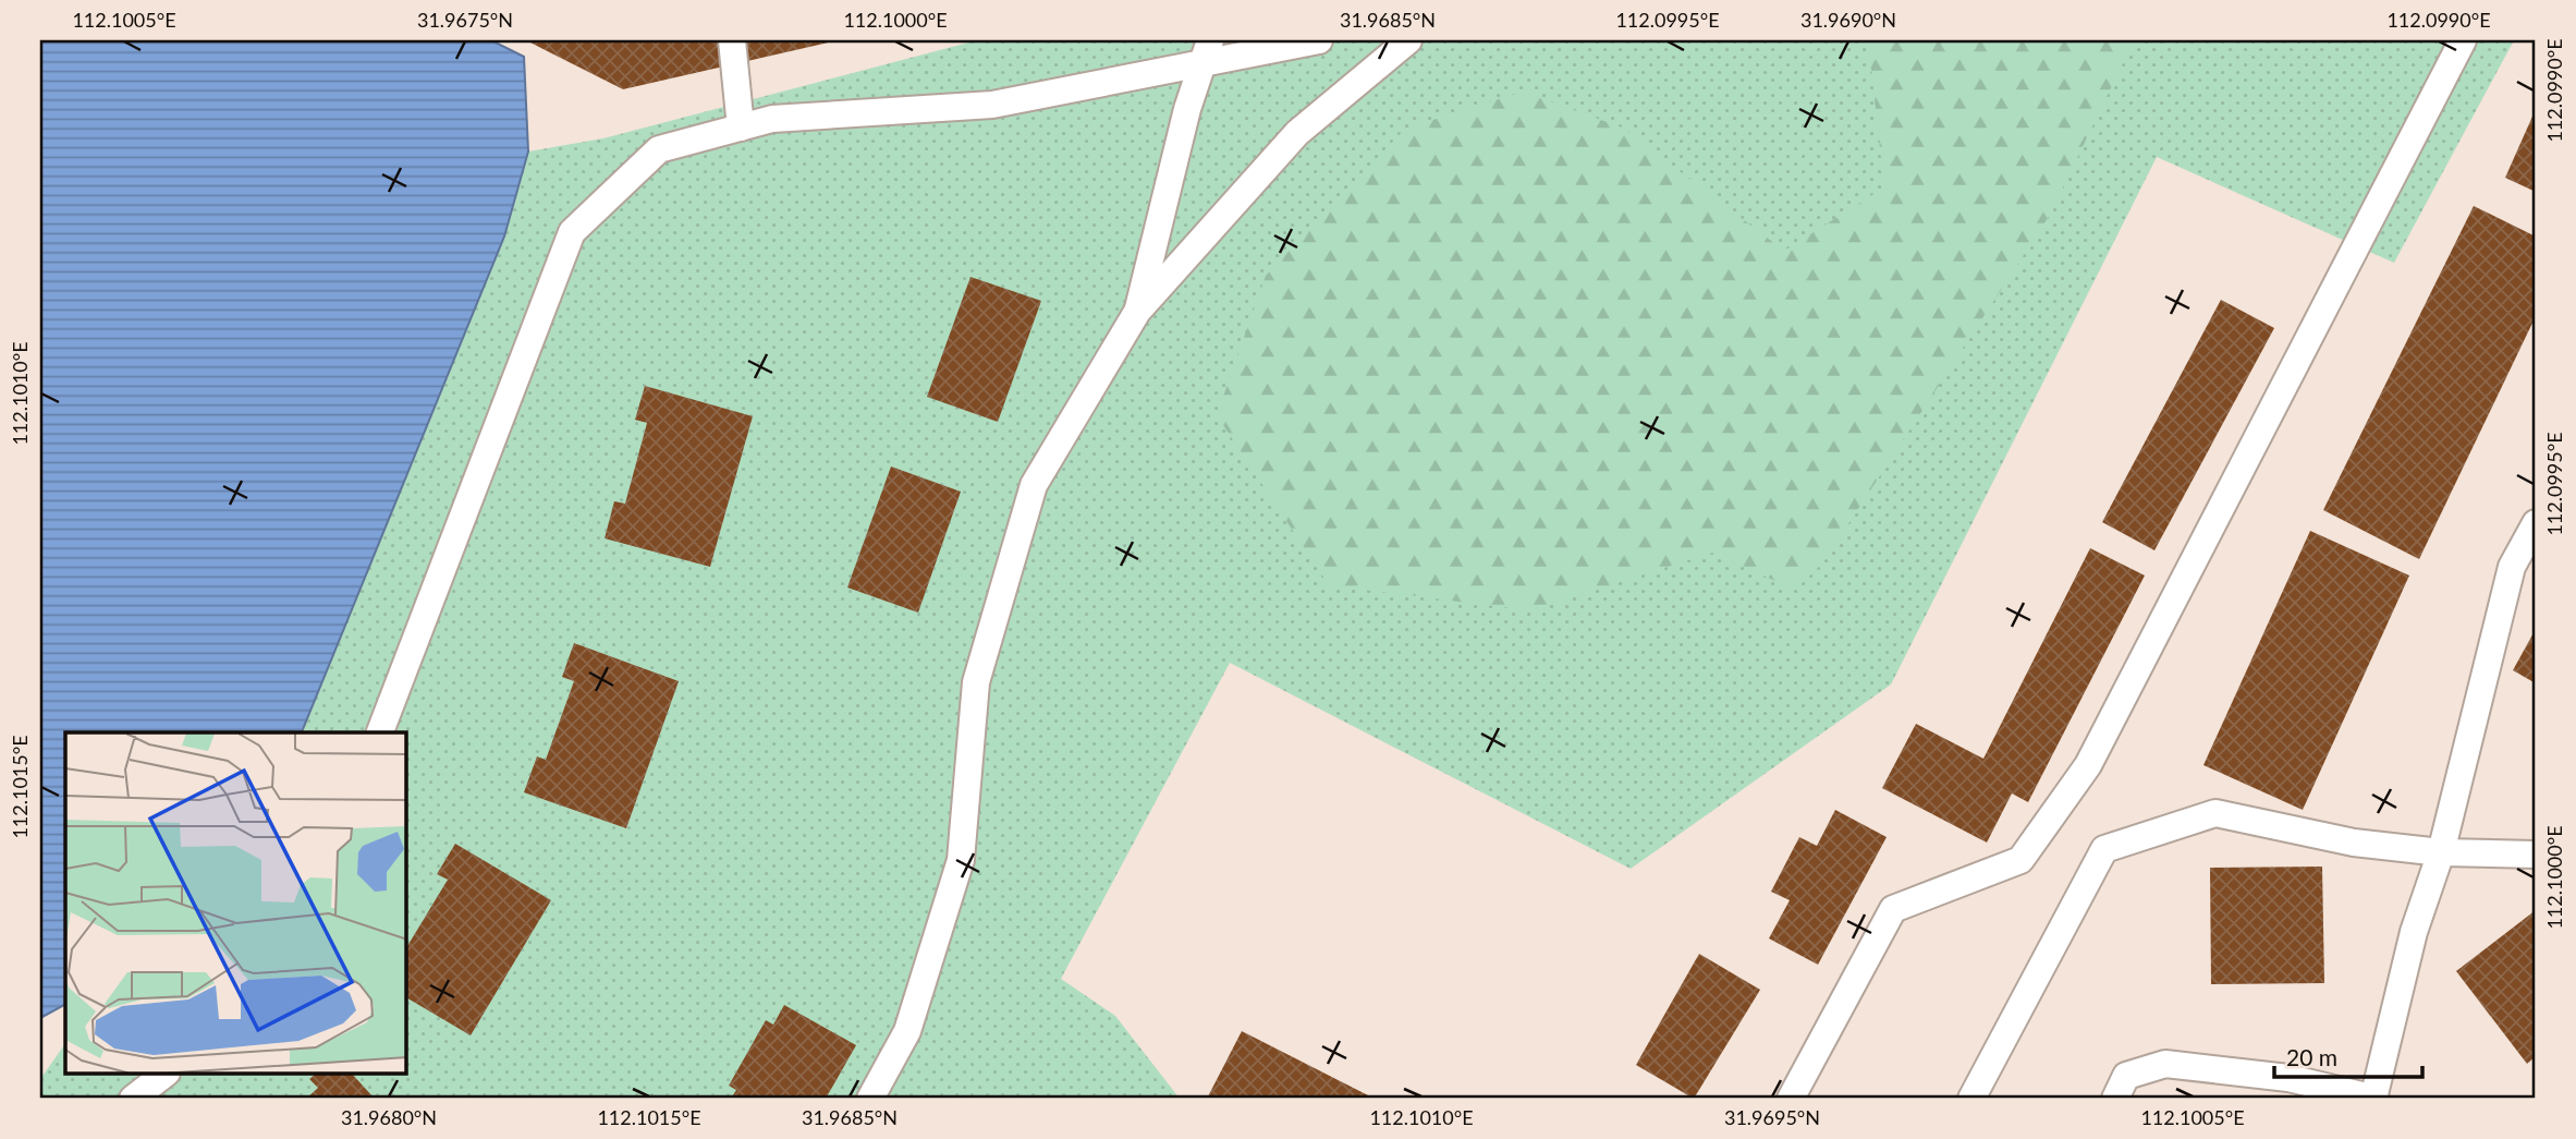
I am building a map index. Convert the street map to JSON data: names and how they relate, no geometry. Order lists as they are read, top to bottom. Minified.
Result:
{"scale_bar":"20 m","coordinates":["112.1005°E","31.9675°N","112.1000°E","31.9685°N","112.0995°E","31.9690°N","112.0990°E","112.1010°E","112.1015°E","31.9680°N","31.9695°N"]}
